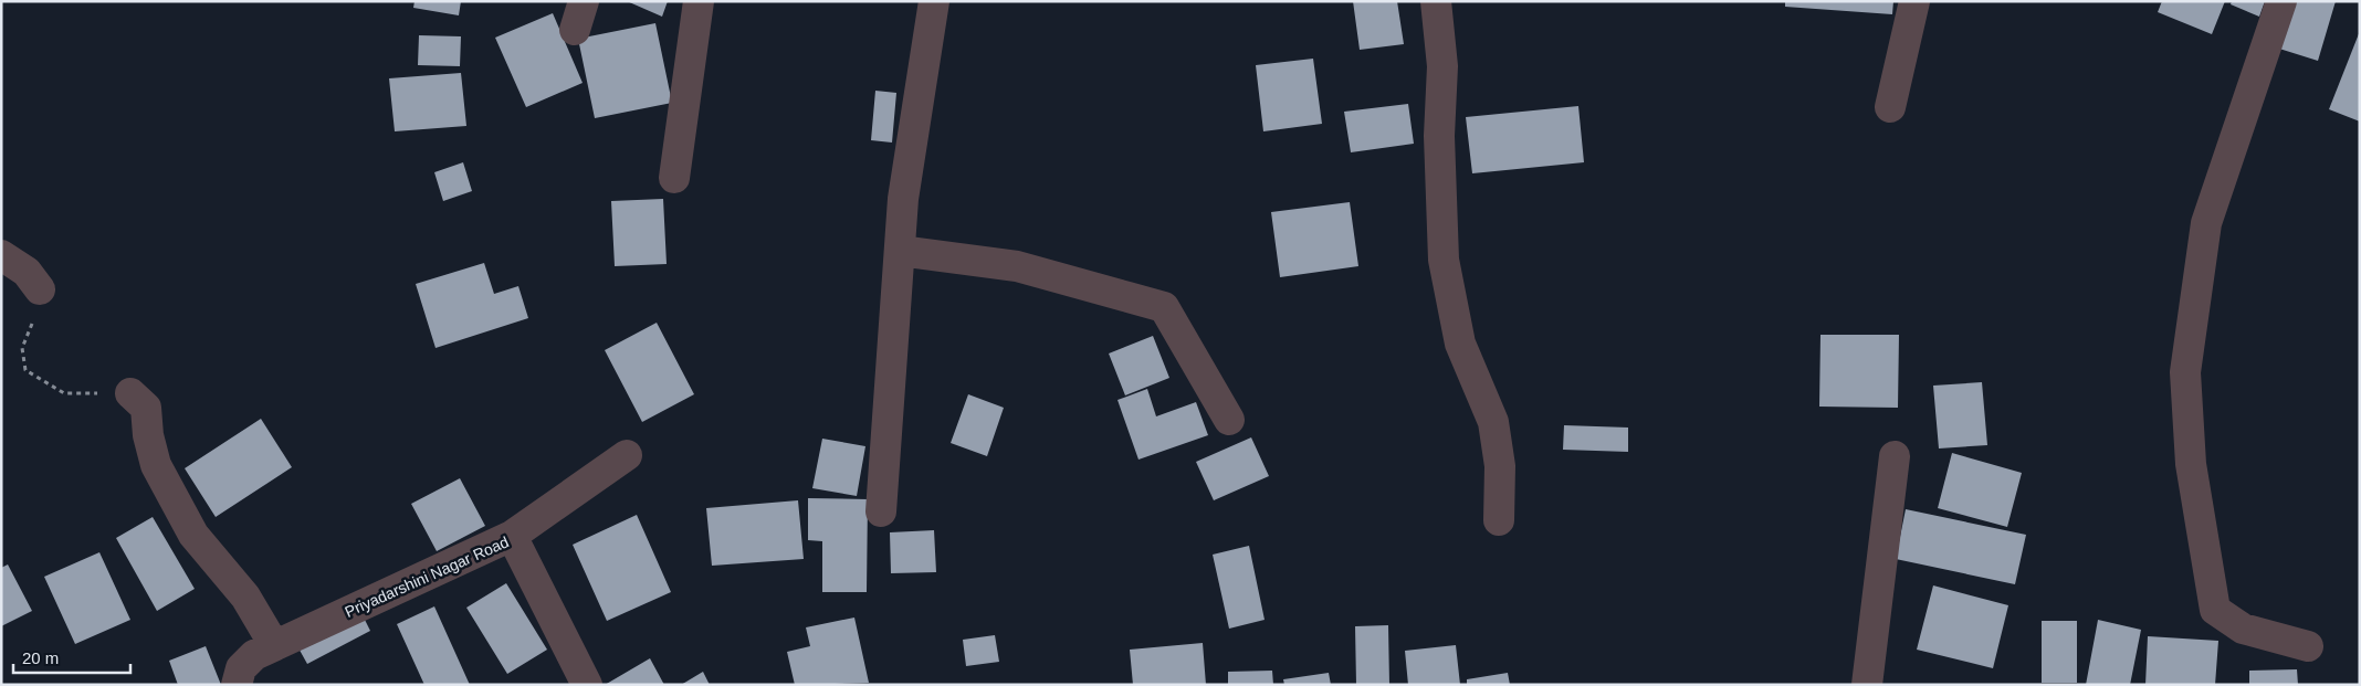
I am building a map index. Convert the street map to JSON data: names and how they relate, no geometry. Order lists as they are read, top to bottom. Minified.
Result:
{"streets":{"street":["Priyadarshini Nagar Road"]},"scale_bar":"20 m"}
